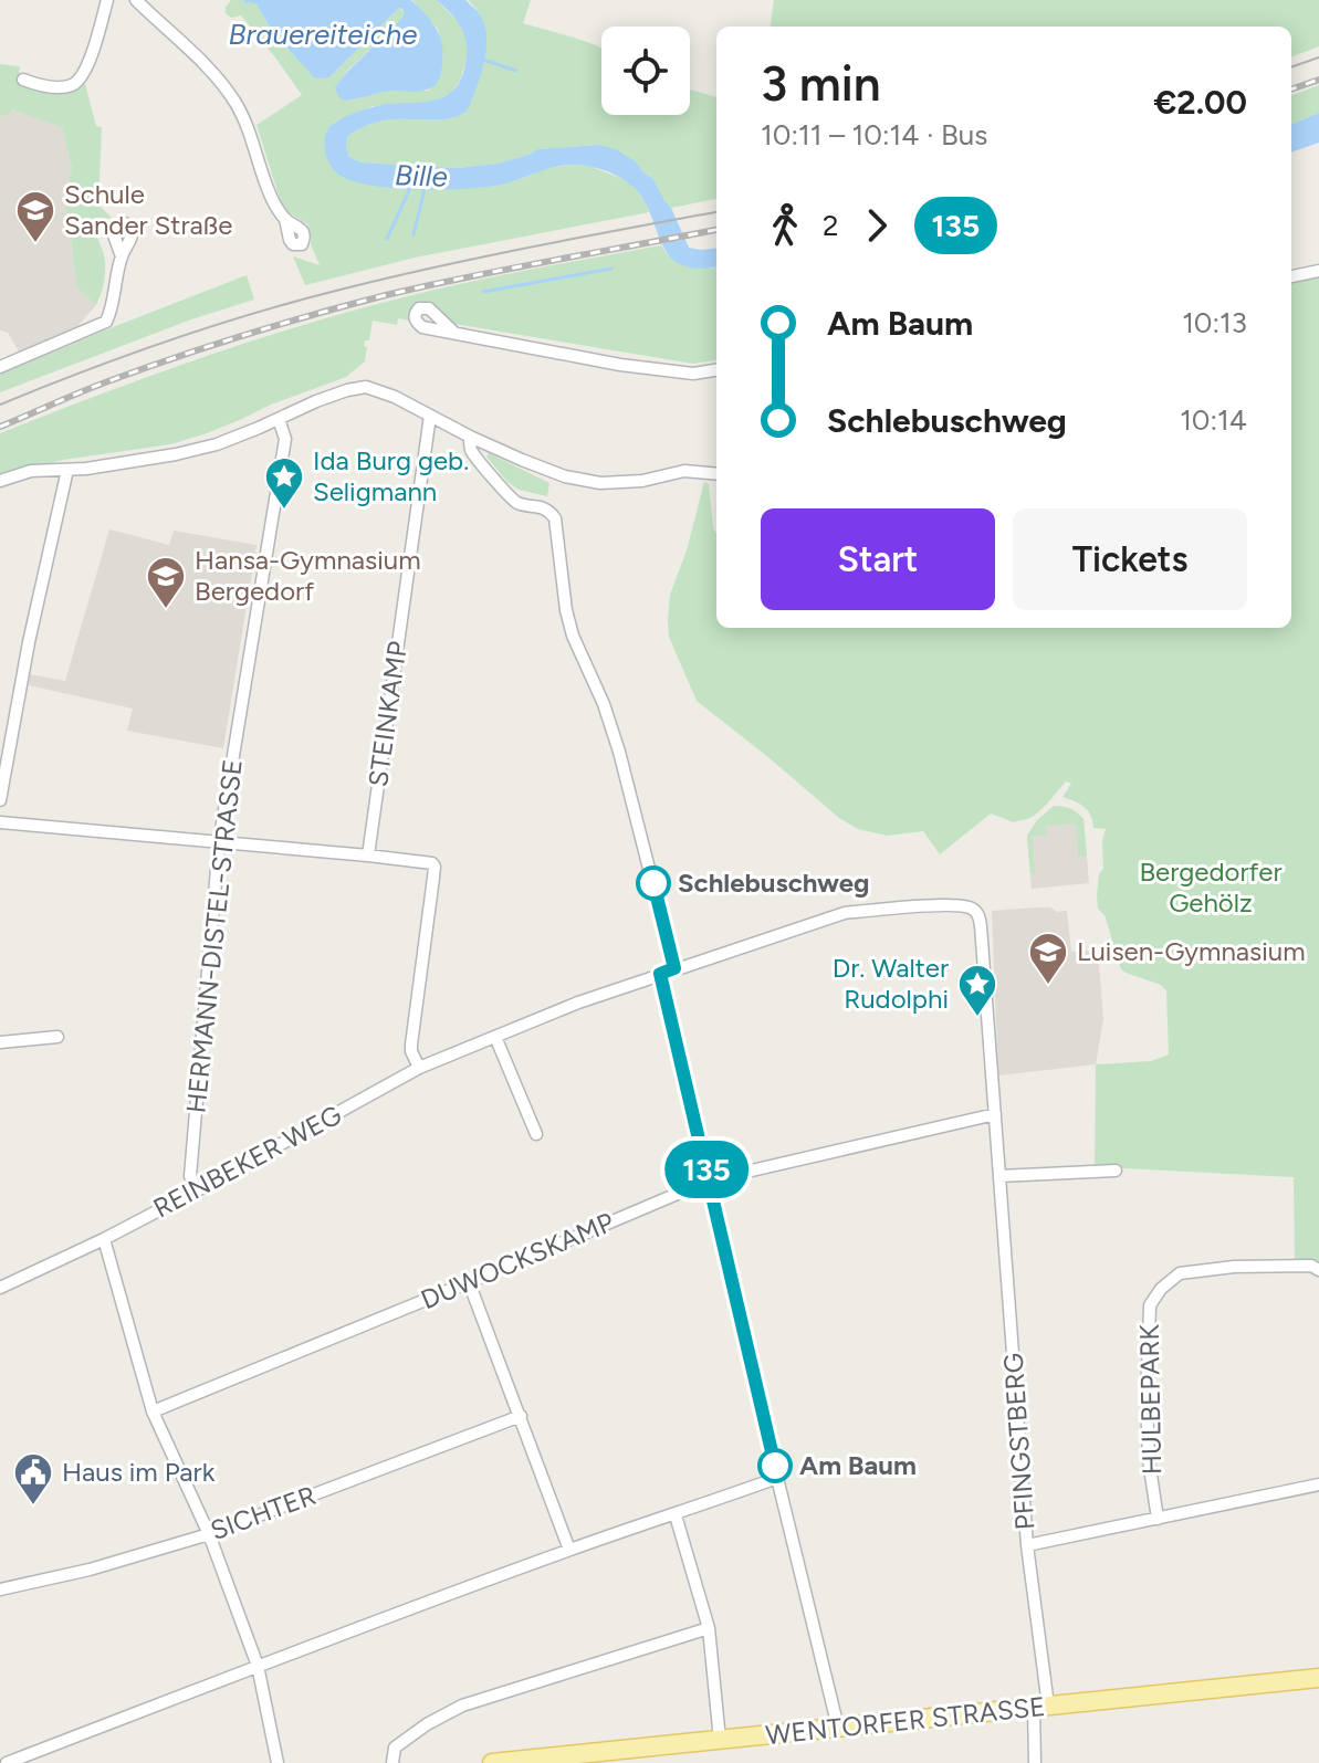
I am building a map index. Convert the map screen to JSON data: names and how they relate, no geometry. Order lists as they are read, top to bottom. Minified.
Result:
{"streets":{"main road":["WENTORFER STRASSE"],"street":["STEINKAMP","HERMANN-DISTEL-STRASSE","REINBEKER WEG","DUWOCKSKAMP","HULBEPARK","PFINGSTBERG","SICHTER"]},"crossings":[["HERMANN-DISTEL-STRASSE","REINBEKER WEG"],["REINBEKER WEG","PFINGSTBERG"],["DUWOCKSKAMP","PFINGSTBERG"],["PFINGSTBERG","WENTORFER STRASSE"]],"water":["Brauereiteiche","Bille"],"parks":["Bergedorfer Gehölz"],"places":{"school or university":["Schule Sander Straße","Hansa-Gymnasium Bergedorf","Luisen-Gymnasium"],"place":["Ida Burg geb. Seligmann","Dr. Walter Rudolphi"],"other":["Schlebuschweg","Am Baum"],"public building":["Haus im Park"]},"lines":["bus line 135"],"page":{"on_map":"135","heading":["3 min","10:11 – 10:14 · Bus","€2.00"],"legs":["2","135"],"list":[{"name":"Am Baum","value":"10:13"},{"name":"Schlebuschweg","value":"10:14"}],"buttons":["Start","Tickets"]}}
